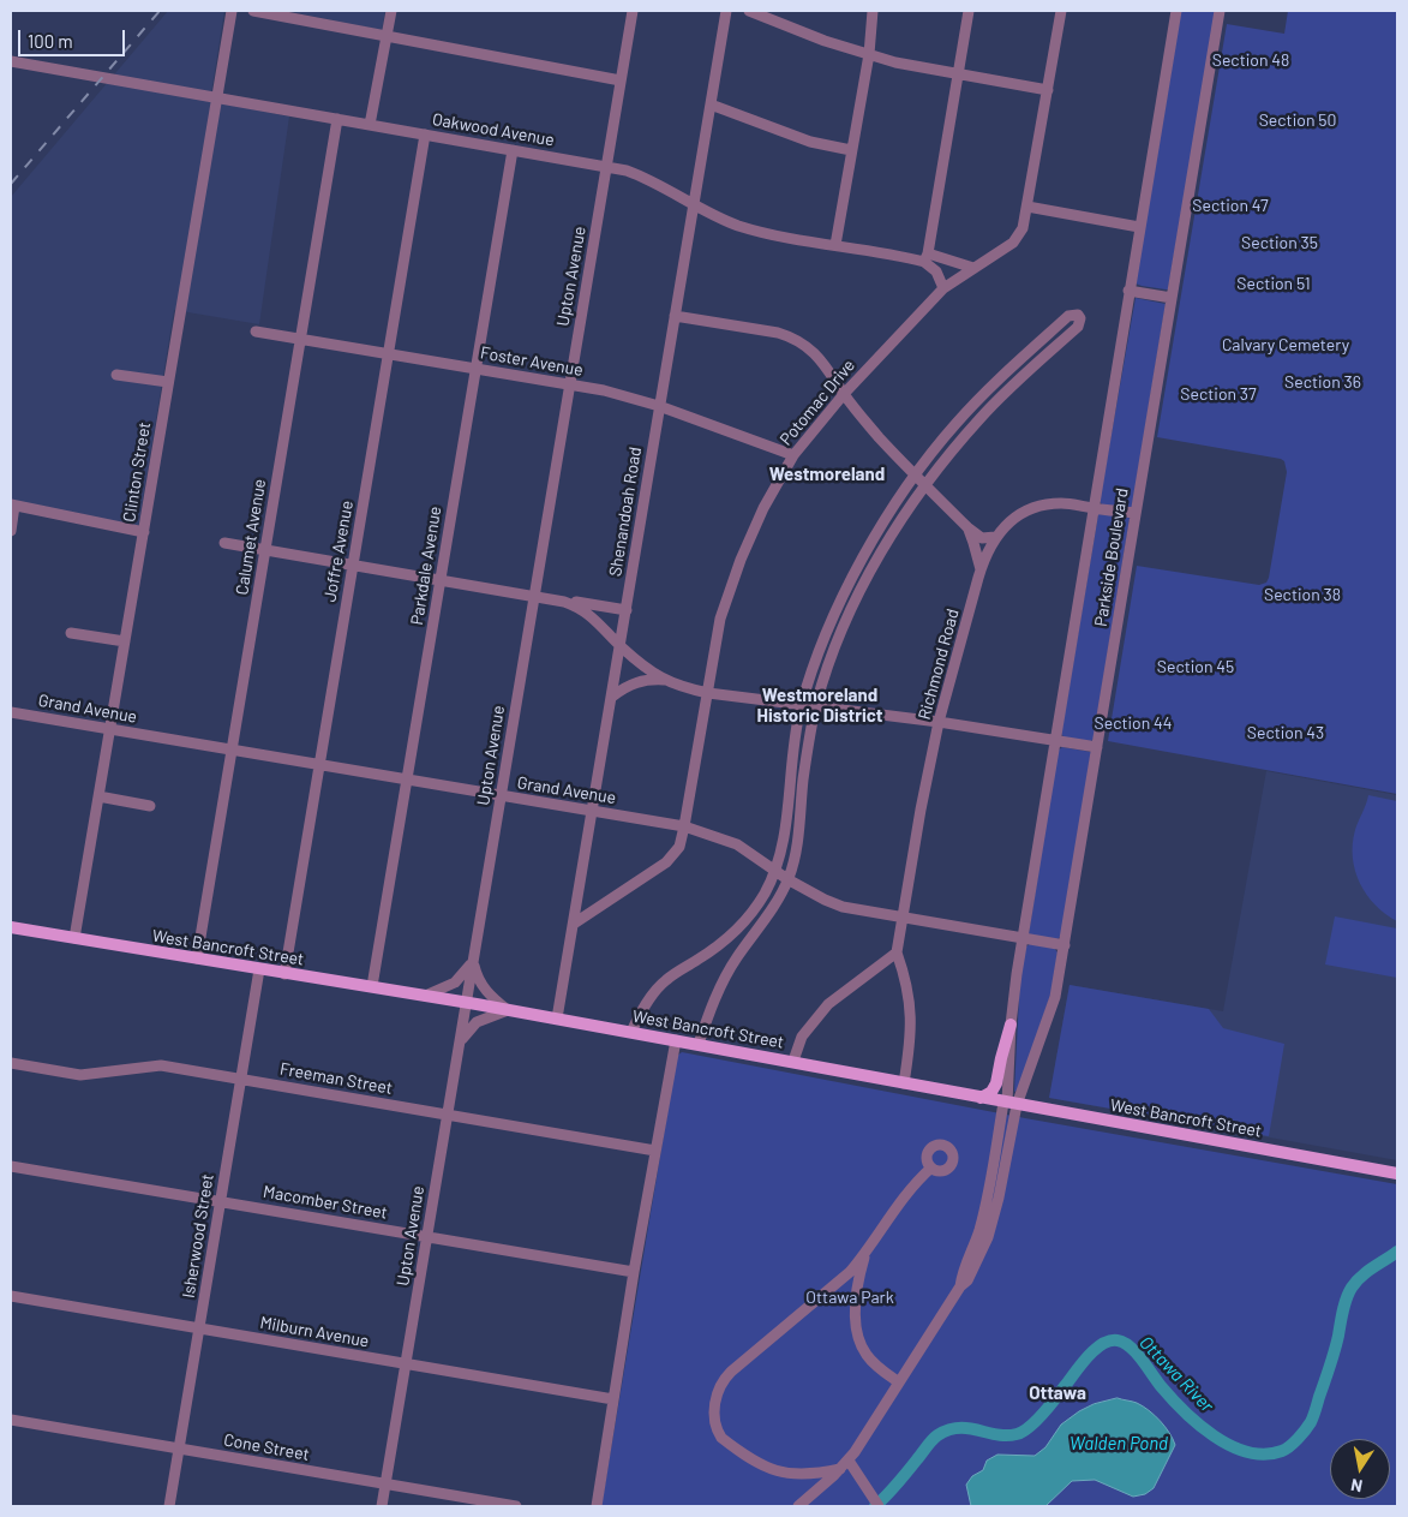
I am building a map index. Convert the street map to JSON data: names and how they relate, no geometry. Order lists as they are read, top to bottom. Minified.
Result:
{"streets":{"main road":["West Bancroft Street"],"street":["Oakwood Avenue","Upton Avenue","Foster Avenue","Potomac Drive","Clinton Street","Shenandoah Road","Calumet Avenue","Joffre Avenue","Parkside Boulevard","Parkdale Avenue","Richmond Road","Grand Avenue","Freeman Street","Macomber Street","Isherwood Street","Milburn Avenue","Cone Street"]},"crossings":[["Oakwood Avenue","Upton Avenue"],["Oakwood Avenue","Potomac Drive"],["Oakwood Avenue","Clinton Street"],["Oakwood Avenue","Shenandoah Road"],["Oakwood Avenue","Calumet Avenue"],["Oakwood Avenue","Joffre Avenue"],["Oakwood Avenue","Parkdale Avenue"],["Upton Avenue","Foster Avenue"],["Upton Avenue","Grand Avenue"],["Upton Avenue","West Bancroft Street"],["Upton Avenue","Freeman Street"],["Upton Avenue","Macomber Street"],["Upton Avenue","Milburn Avenue"],["Upton Avenue","Cone Street"],["Foster Avenue","Potomac Drive"],["Foster Avenue","Shenandoah Road"],["Foster Avenue","Calumet Avenue"],["Foster Avenue","Joffre Avenue"],["Foster Avenue","Parkdale Avenue"],["Potomac Drive","Shenandoah Road"],["Potomac Drive","Grand Avenue"],["Clinton Street","Grand Avenue"],["Clinton Street","West Bancroft Street"],["Shenandoah Road","Grand Avenue"],["Shenandoah Road","West Bancroft Street"],["Calumet Avenue","Grand Avenue"],["Calumet Avenue","West Bancroft Street"],["Joffre Avenue","Grand Avenue"],["Joffre Avenue","West Bancroft Street"],["Parkside Boulevard","Richmond Road"],["Parkside Boulevard","Grand Avenue"],["Parkside Boulevard","West Bancroft Street"],["Parkdale Avenue","Grand Avenue"],["Parkdale Avenue","West Bancroft Street"],["Richmond Road","Grand Avenue"],["Richmond Road","West Bancroft Street"],["West Bancroft Street","Isherwood Street"],["Freeman Street","Isherwood Street"],["Macomber Street","Isherwood Street"],["Isherwood Street","Milburn Avenue"],["Isherwood Street","Cone Street"]],"districts":["Westmoreland","Westmoreland Historic District","Ottawa"],"water":["Ottawa River","Walden Pond"],"parks":["Section 48","Section 50","Section 47","Section 35","Section 51","Calvary Cemetery","Section 36","Section 37","Section 38","Section 45","Section 44","Section 43","Ottawa Park"],"scale_bar":"100 m","north":"bottom"}
